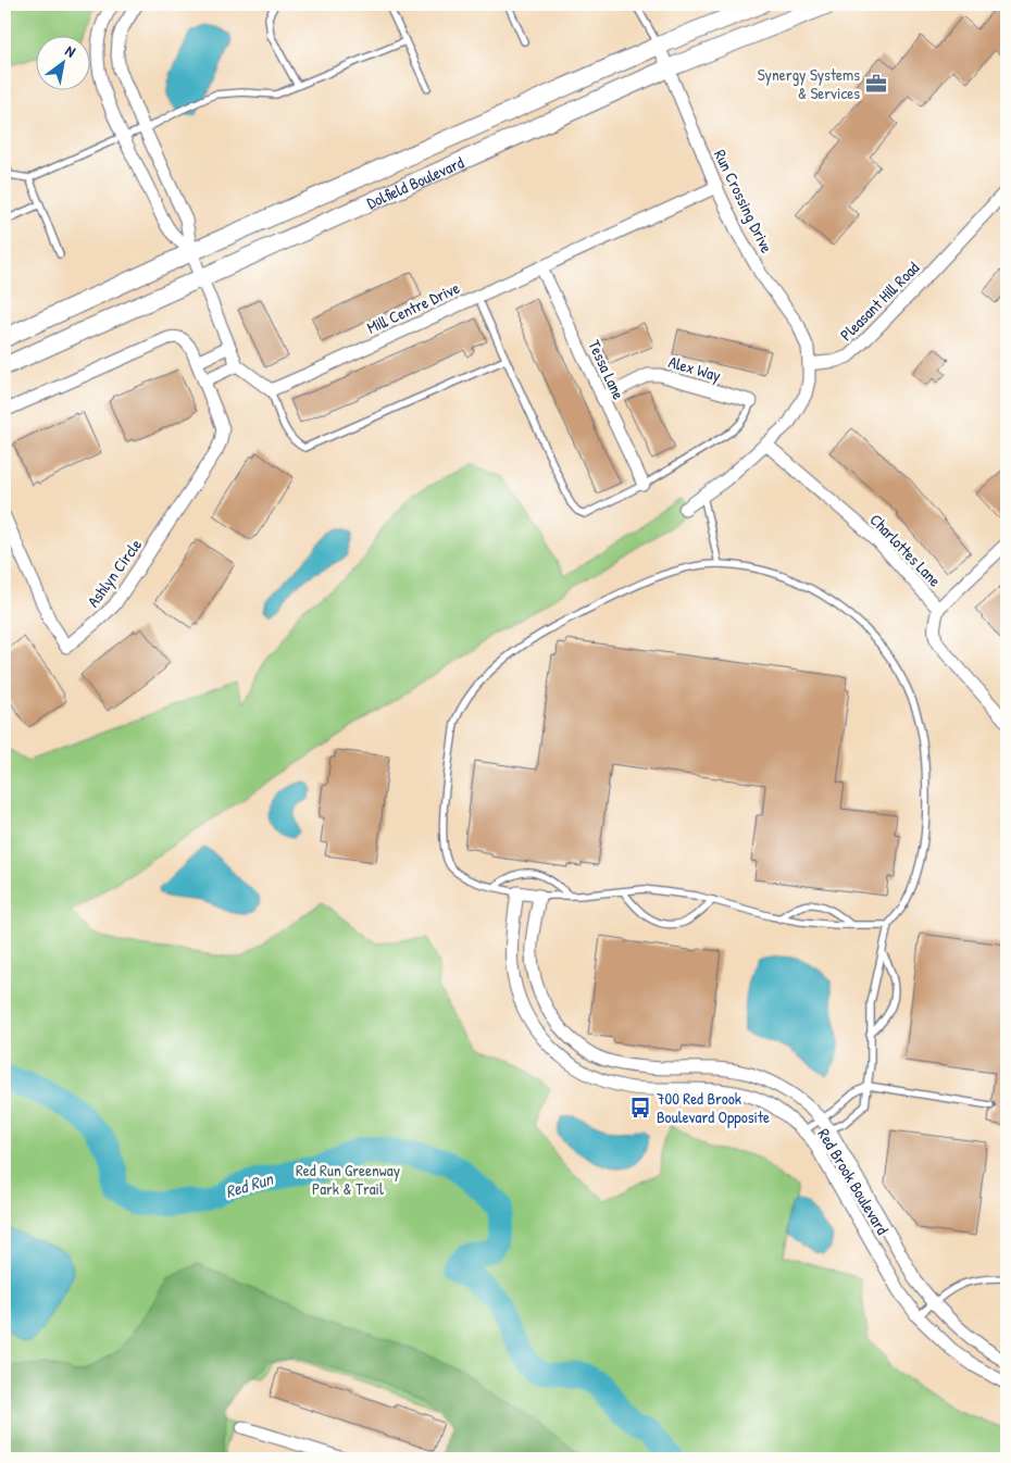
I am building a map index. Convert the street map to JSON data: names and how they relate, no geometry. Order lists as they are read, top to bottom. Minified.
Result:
{"streets":{"main road":["Dolfield Boulevard"],"street":["Run Crossing Drive","Pleasant Hill Road","Mill Centre Drive","Alex Way","Tessa Lane","Charlottes Lane","Ashlyn Circle","Red Brook Boulevard"]},"crossings":[["Dolfield Boulevard","Run Crossing Drive"],["Run Crossing Drive","Pleasant Hill Road"],["Run Crossing Drive","Mill Centre Drive"],["Mill Centre Drive","Tessa Lane"],["Alex Way","Tessa Lane"]],"water":["Red Run"],"parks":["Red Run Greenway Park & Trail"],"places":{"office":["Synergy Systems & Services"],"bus stop":["700 Red Brook Boulevard Opposite"]},"north":"top right"}
